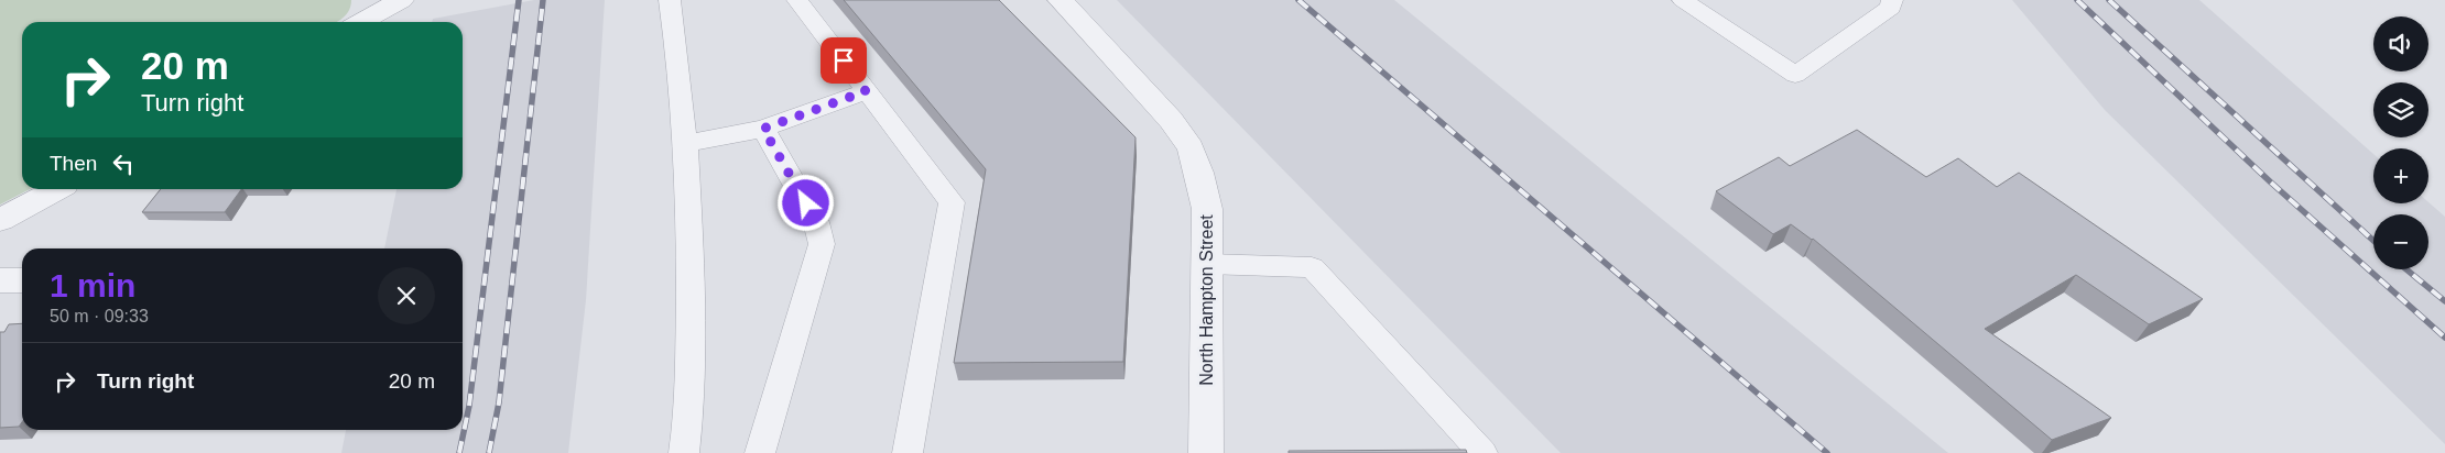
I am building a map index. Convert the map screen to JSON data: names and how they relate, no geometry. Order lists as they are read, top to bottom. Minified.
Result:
{"streets":{"street":["North Hampton Street"]},"page":{"map_buttons":["+","−"],"turn":["20 m","Turn right"],"then":"Then","heading":["1 min","50 m · 09:33"],"list":[{"name":"Turn right","value":"20 m"}]}}
